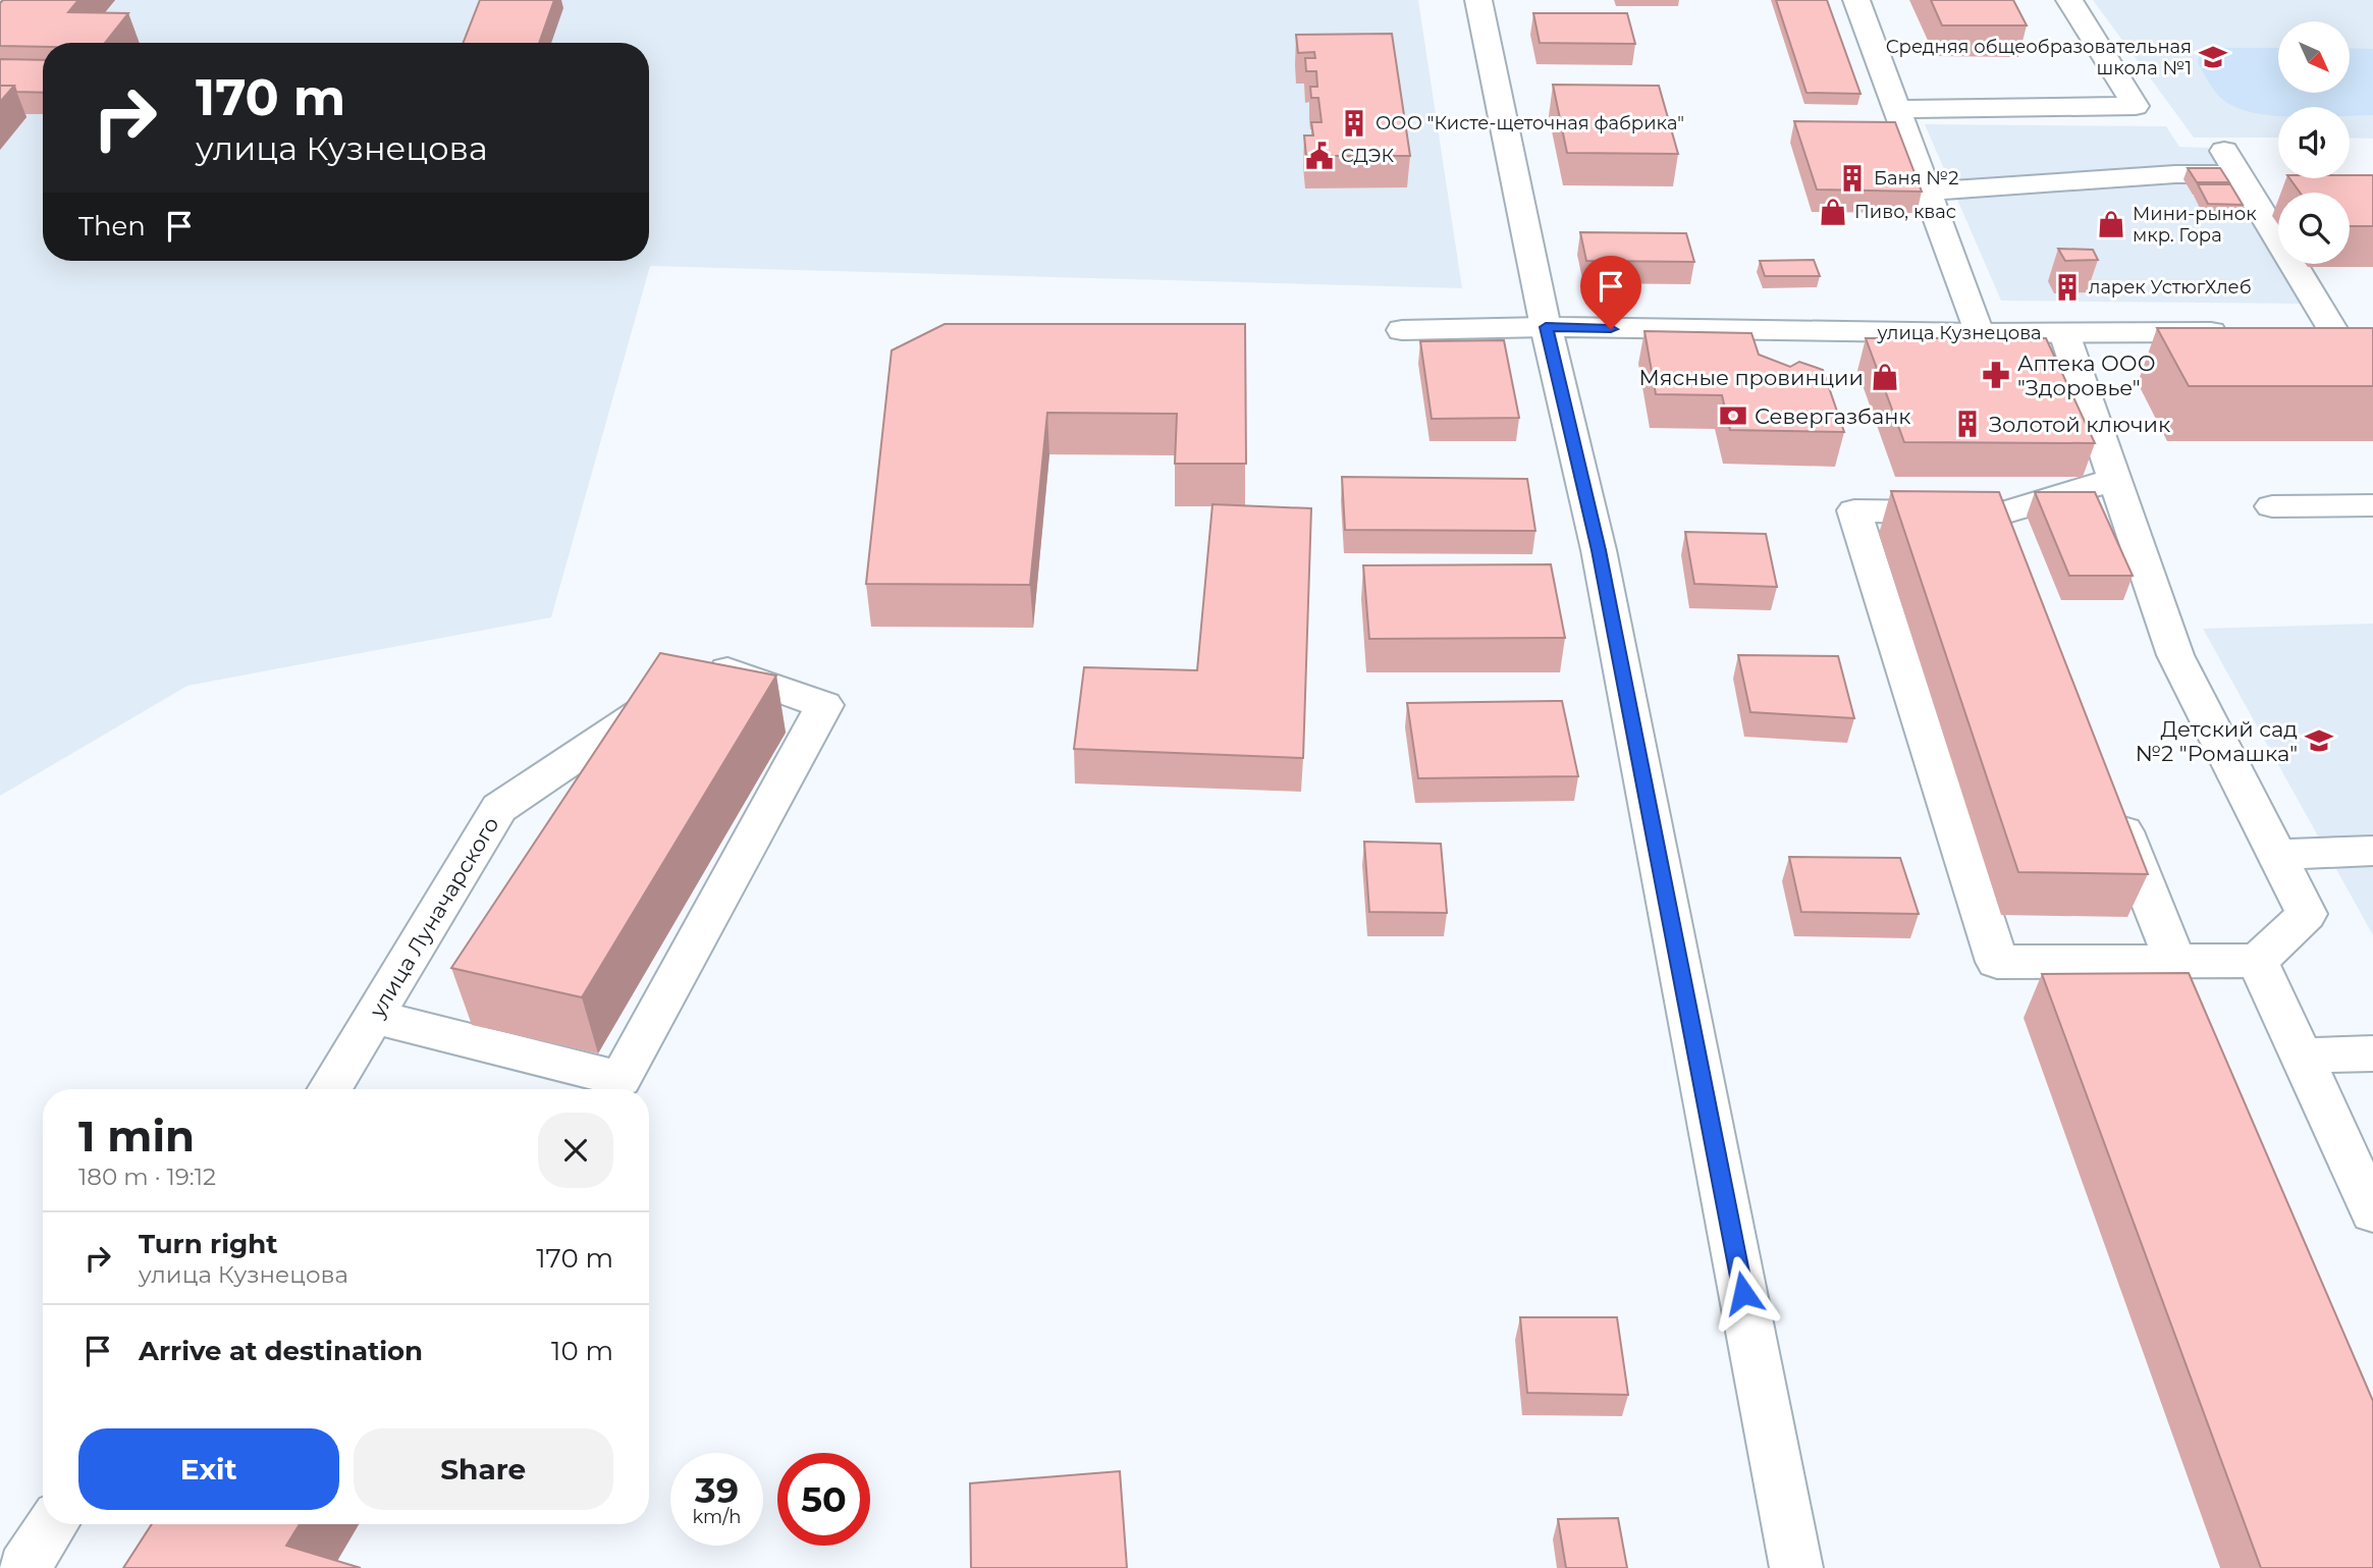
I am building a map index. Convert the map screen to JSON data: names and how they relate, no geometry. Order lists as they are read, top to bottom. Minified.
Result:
{"streets":{"main road":["улица Кузнецова","улица Луначарского"]},"places":{"school or university":["Средняя общеобразовательная школа №1","Детский сад №2 \"Ромашка\""],"building":["ООО \"Кисте-щеточная фабрика\"","Баня №2","ларек УстюгХлеб","Золотой ключик"],"public building":["СДЭК"],"shop":["Пиво, квас","Мини-рынок мкр. Гора","Мясные провинции"],"pharmacy":["Аптека ООО \"Здоровье\""],"bank":["Севергазбанк"]},"north":"bottom right","page":{"turn":["170 m","улица Кузнецова"],"then":"Then","heading":["1 min","180 m · 19:12"],"list":[{"name":"Turn right","note":"улица Кузнецова","value":"170 m"},{"name":"Arrive at destination","value":"10 m"}],"buttons":["Exit","Share"],"speed":"39 km/h","limit":"50"}}
